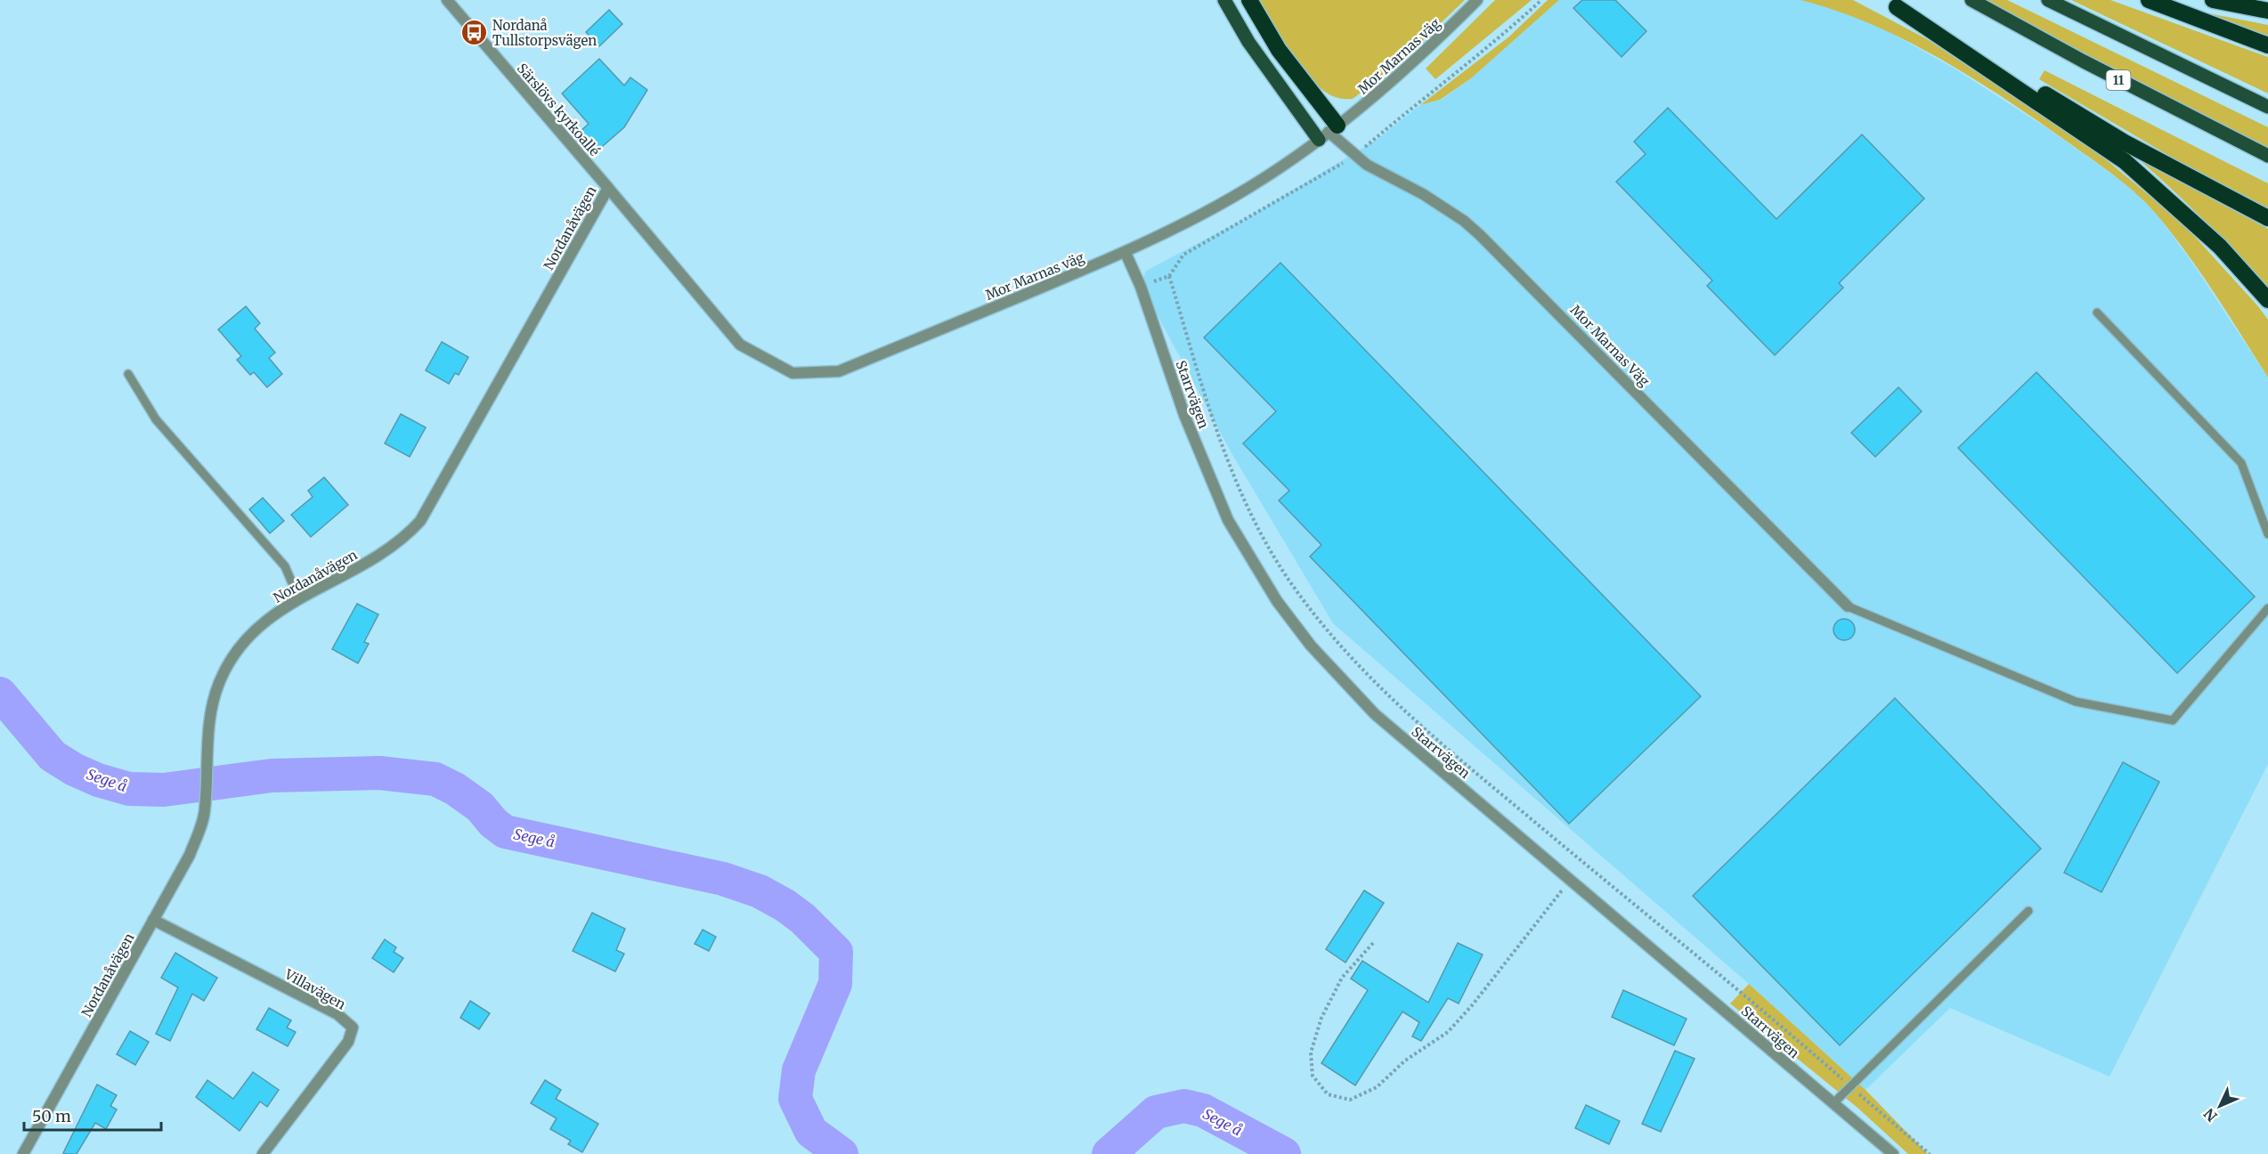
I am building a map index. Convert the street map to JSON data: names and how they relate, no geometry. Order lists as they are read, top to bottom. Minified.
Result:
{"streets":{"main road":["11"],"street":["Mor Marnas väg","Särslövs kyrkoallé","Nordanåvägen","Mor Marnas Väg","Starrvägen","Villavägen"]},"crossings":[["Mor Marnas väg","Särslövs kyrkoallé"],["Mor Marnas väg","Nordanåvägen"],["Mor Marnas väg","Mor Marnas Väg"],["Mor Marnas väg","Starrvägen"],["Särslövs kyrkoallé","Nordanåvägen"],["Nordanåvägen","Villavägen"]],"water":["Sege å"],"places":{"bus stop":["Nordanå Tullstorpsvägen"]},"scale_bar":"50 m","north":"bottom left"}
